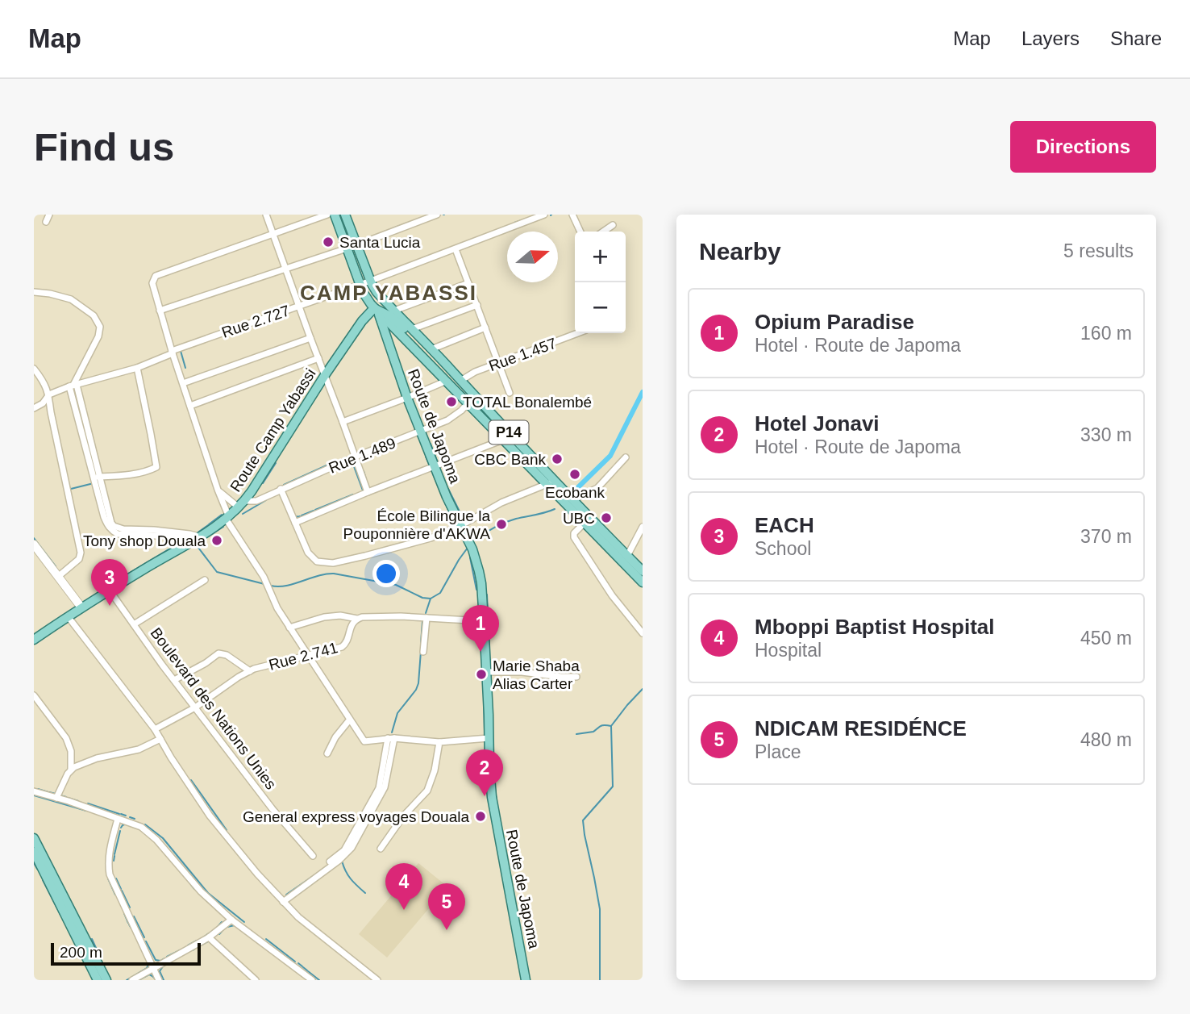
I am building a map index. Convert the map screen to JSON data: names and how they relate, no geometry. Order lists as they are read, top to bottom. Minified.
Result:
{"streets":{"main road":["Route de Japoma","Route Camp Yabassi","P14"],"street":["Rue 2.727","Rue 1.457","Rue 1.489","Rue 2.741","Boulevard des Nations Unies"]},"crossings":[["Rue 2.727","P14"],["Rue 1.457","P14"],["Route de Japoma","Route Camp Yabassi"],["Route de Japoma","P14"],["Route de Japoma","Rue 1.489"],["Route Camp Yabassi","P14"],["Route Camp Yabassi","Rue 1.489"],["Route Camp Yabassi","Boulevard des Nations Unies"],["P14","Rue 1.489"],["Rue 2.741","Boulevard des Nations Unies"]],"districts":["CAMP YABASSI"],"places":["Santa Lucia","TOTAL Bonalembé","CBC Bank","Ecobank","UBC","École Bilingue la Pouponnière d'AKWA","Tony shop Douala","Marie Shaba Alias Carter","General express voyages Douala"],"scale_bar":"200 m","north":"right","page":{"header":"Map","nav":["Map","Layers","Share"],"buttons":"Directions","title":"Find us","heading":["Nearby","5 results"],"map_buttons":["+","−"],"list":[{"mark":"1","name":"Opium Paradise","note":"Hotel · Route de Japoma","value":"160 m"},{"mark":"2","name":"Hotel Jonavi","note":"Hotel · Route de Japoma","value":"330 m"},{"mark":"3","name":"EACH","note":"School","value":"370 m"},{"mark":"4","name":"Mboppi Baptist Hospital","note":"Hospital","value":"450 m"},{"mark":"5","name":"NDICAM RESIDÉNCE","note":"Place","value":"480 m"}],"pins":["3","1","2","4","5"],"scale":"200 m"}}
